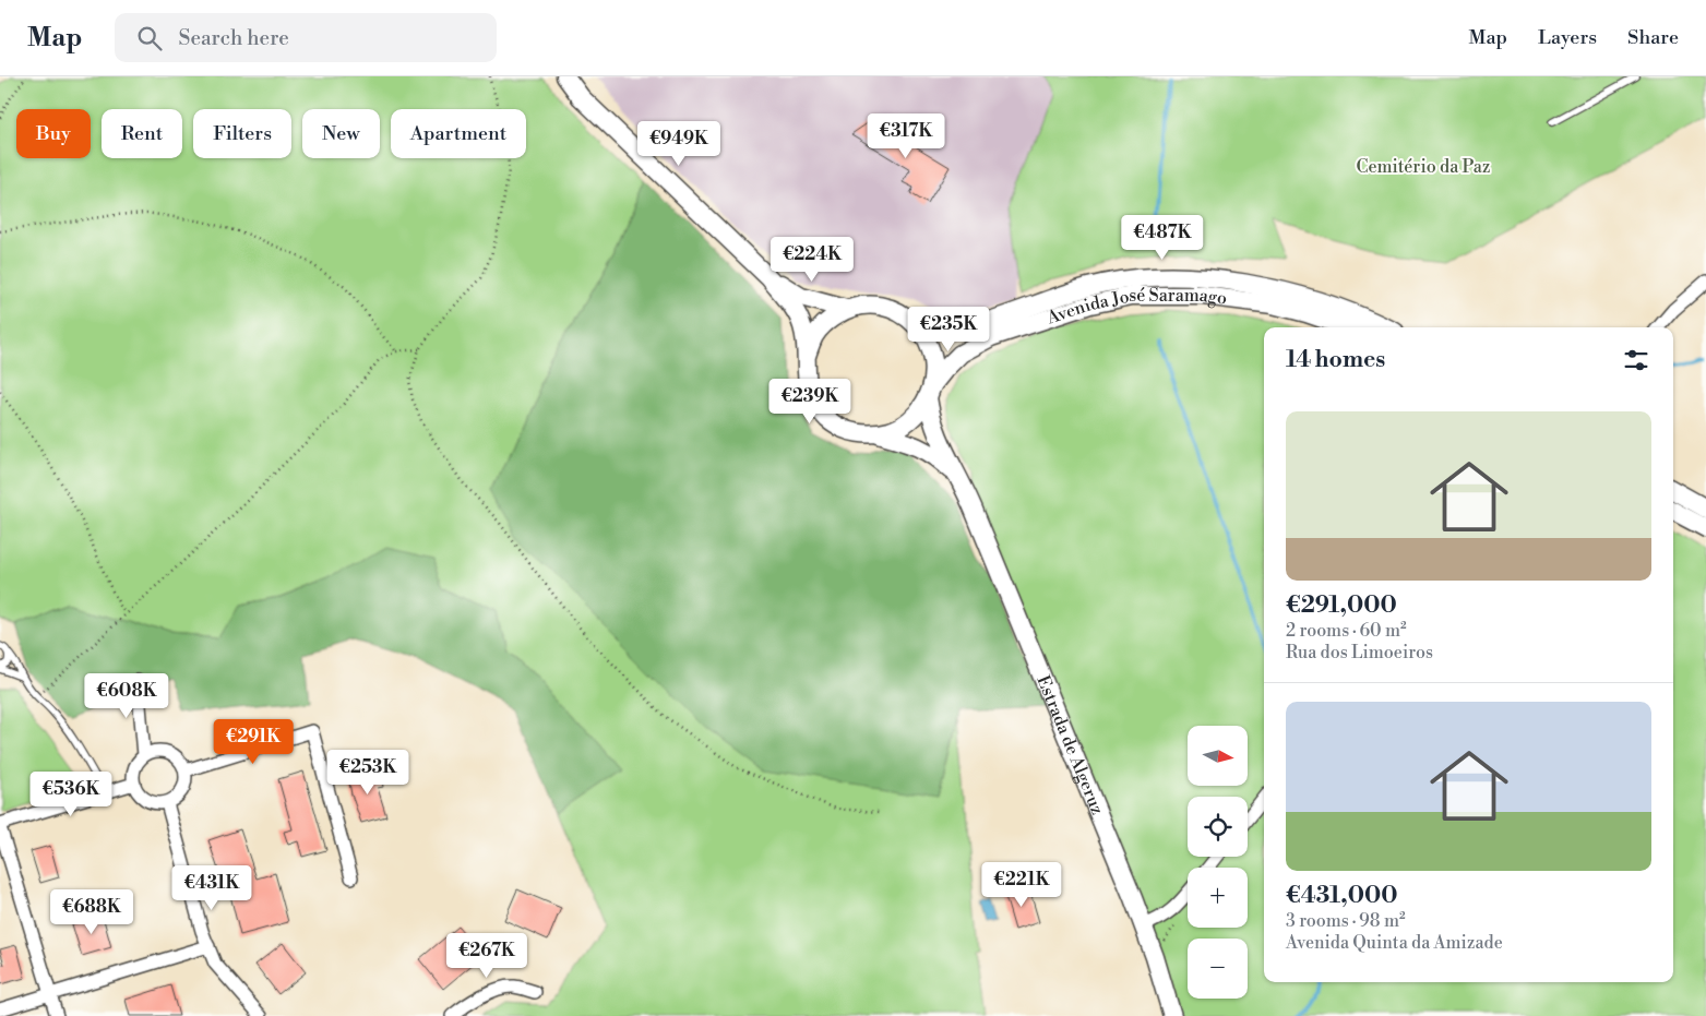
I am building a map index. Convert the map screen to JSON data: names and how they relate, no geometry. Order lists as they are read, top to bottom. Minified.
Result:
{"streets":{"main road":["Avenida José Saramago","Estrada de Algeruz"]},"crossings":[["Avenida José Saramago","Estrada de Algeruz"]],"parks":["Cemitério da Paz"],"north":"right","page":{"header":"Map","search":"Search here","nav":["Map","Layers","Share"],"chip":["Buy","Rent","Filters","New","Apartment"],"price":["€317K","€949K","€487K","€224K","€235K","€239K","€608K","€291K","€253K","€536K","€221K","€431K","€688K","€267K"],"heading":"14 homes","list":[{"name":"€291,000","note":"2 rooms · 60 m² · Rua dos Limoeiros"},{"name":"€431,000","note":"3 rooms · 98 m² · Avenida Quinta da Amizade"}],"map_buttons":["+","−"]}}
